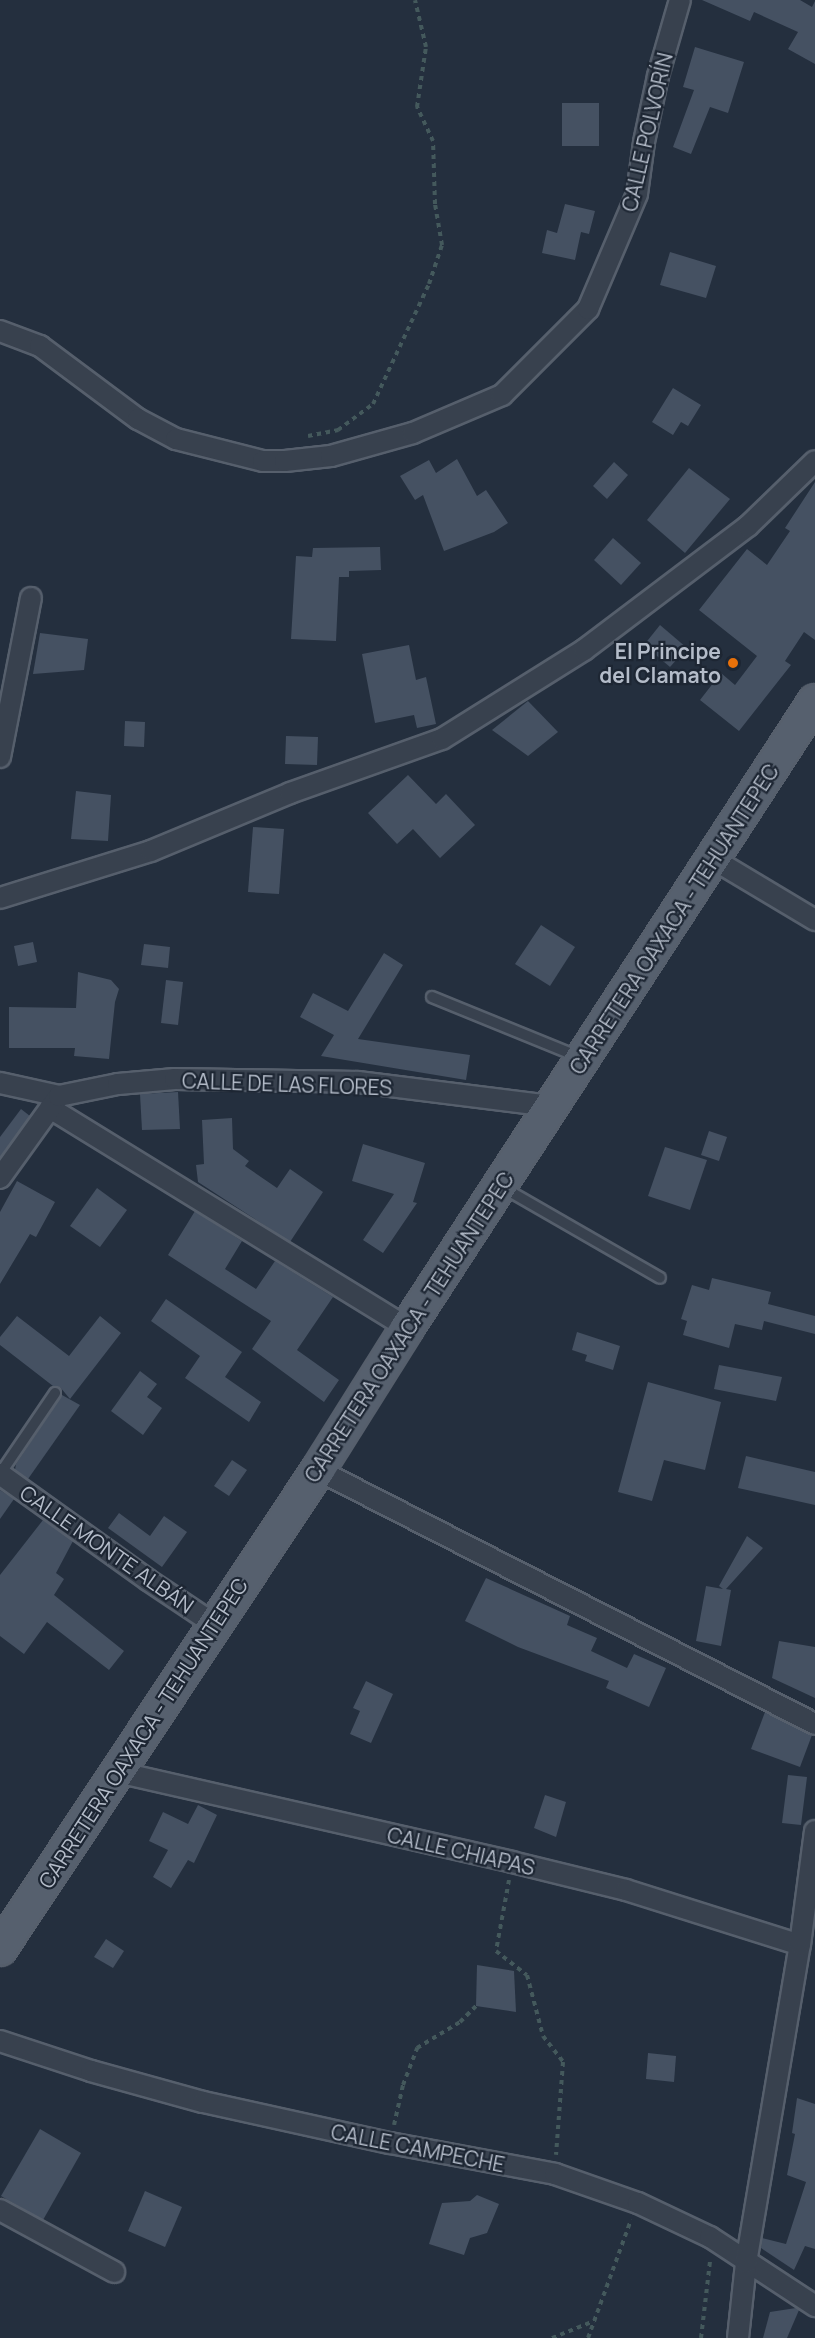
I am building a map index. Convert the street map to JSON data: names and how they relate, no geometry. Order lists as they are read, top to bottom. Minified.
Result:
{"streets":{"main road":["CARRETERA OAXACA - TEHUANTEPEC"],"street":["CALLE POLVORÍN","CALLE DE LAS FLORES","CALLE MONTE ALBÁN","CALLE CHIAPAS","CALLE CAMPECHE"]},"crossings":[["CARRETERA OAXACA - TEHUANTEPEC","CALLE DE LAS FLORES"],["CARRETERA OAXACA - TEHUANTEPEC","CALLE MONTE ALBÁN"],["CARRETERA OAXACA - TEHUANTEPEC","CALLE CHIAPAS"]],"places":["El Principe del Clamato"]}
